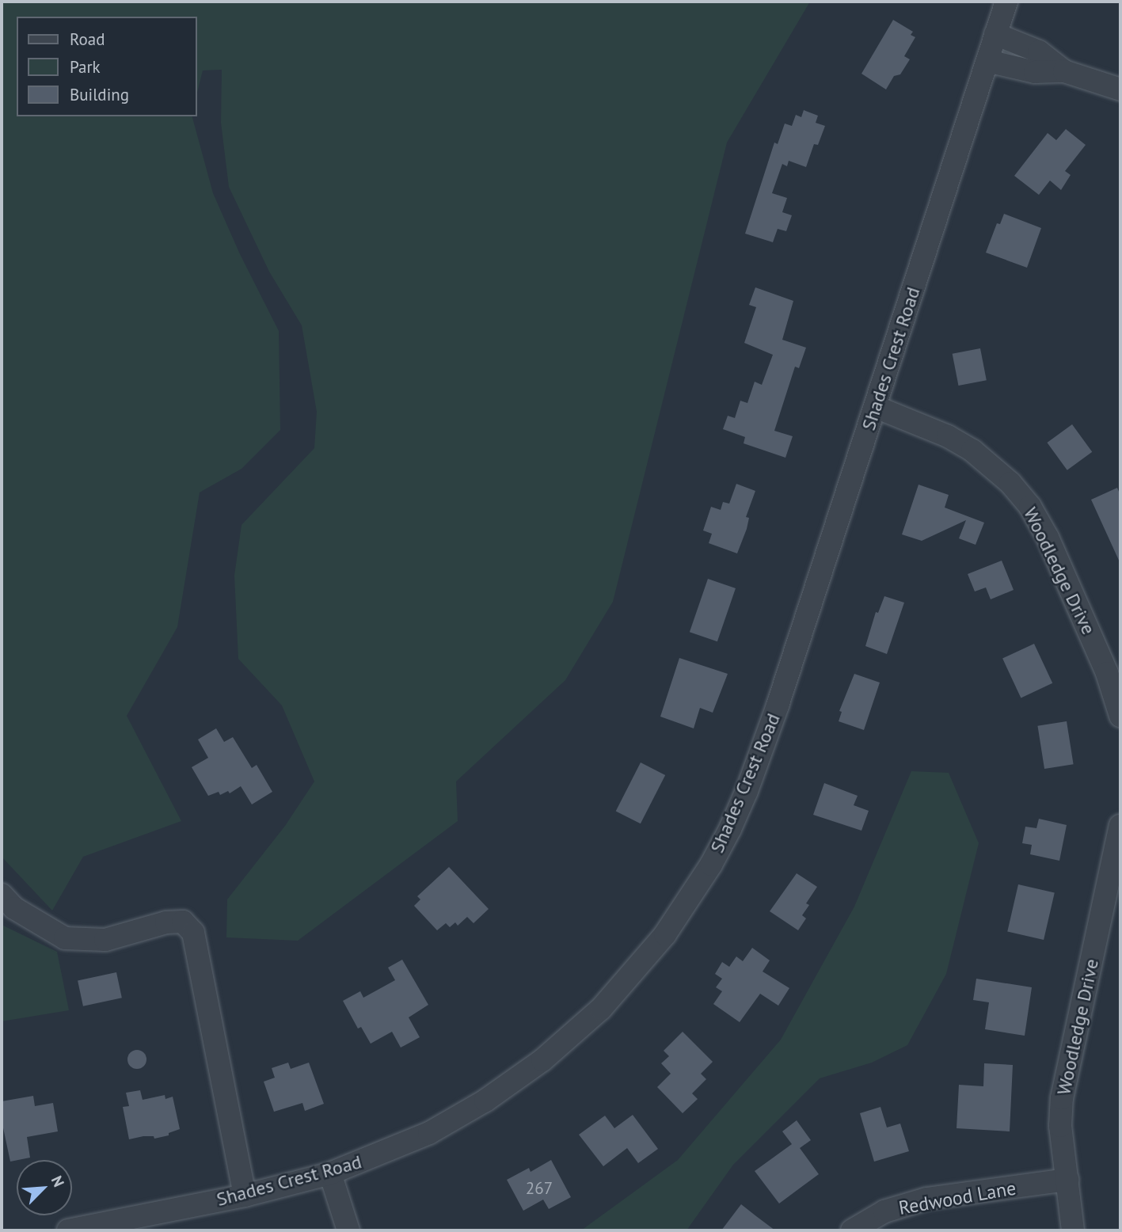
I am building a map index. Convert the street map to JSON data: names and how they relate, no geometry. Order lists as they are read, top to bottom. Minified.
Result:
{"streets":{"street":["Shades Crest Road","Woodledge Drive","Redwood Lane"]},"crossings":[["Shades Crest Road","Woodledge Drive"],["Woodledge Drive","Redwood Lane"]],"house_numbers":["267"],"legend":["Road","Park","Building"],"north":"top right"}
